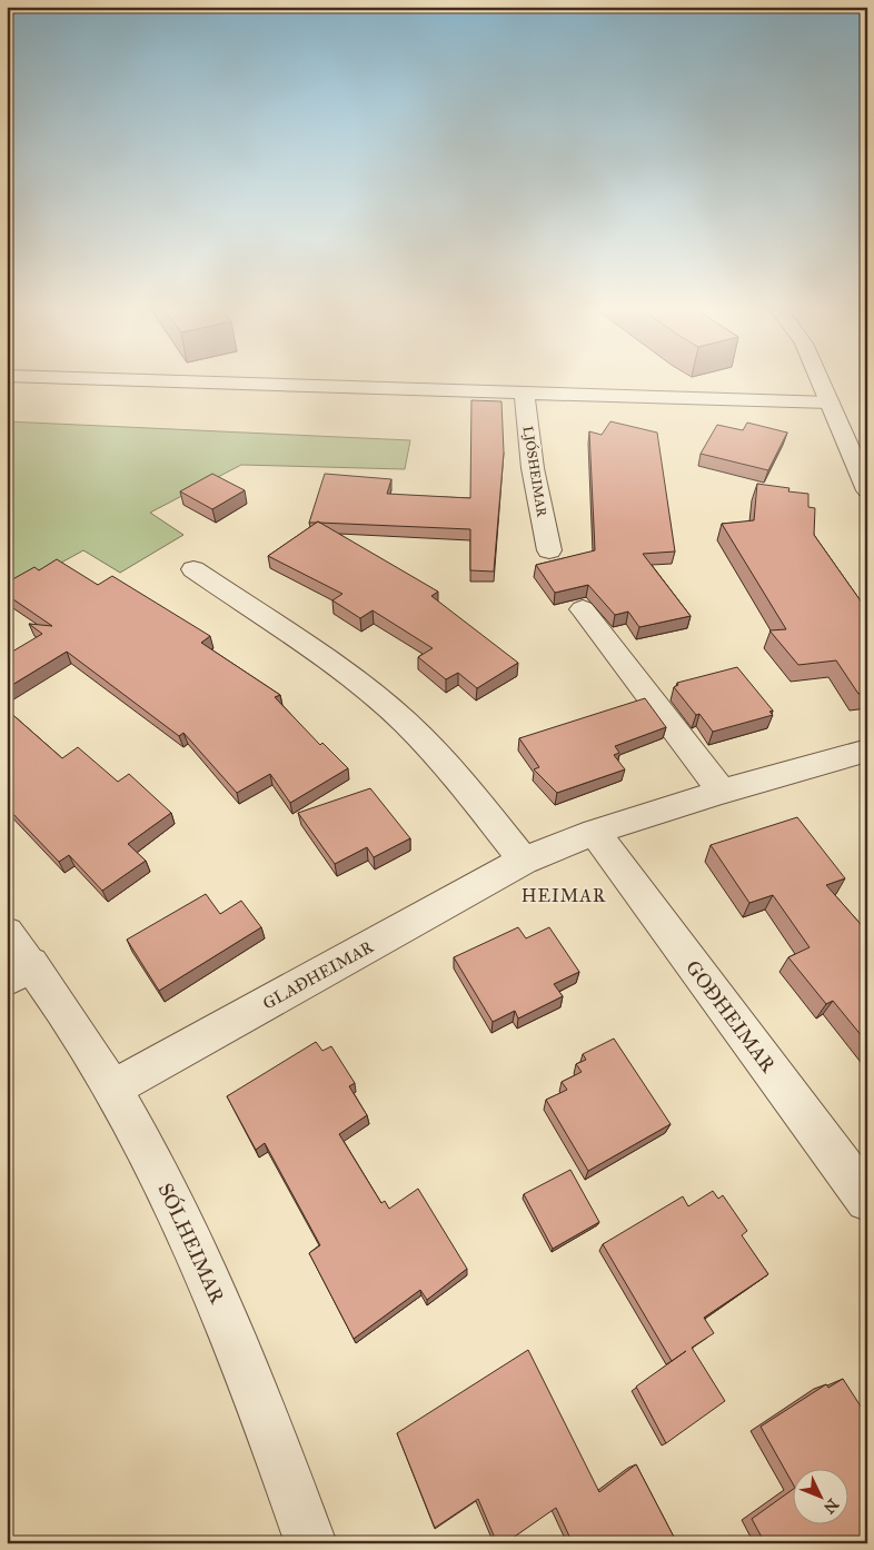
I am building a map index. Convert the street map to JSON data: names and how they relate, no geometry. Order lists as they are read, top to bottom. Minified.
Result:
{"streets":{"street":["LJÓSHEIMAR","GLAÐHEIMAR","GOÐHEIMAR","SÓLHEIMAR"]},"crossings":[["GLAÐHEIMAR","GOÐHEIMAR"],["GLAÐHEIMAR","SÓLHEIMAR"]],"districts":["HEIMAR"],"north":"bottom right"}
